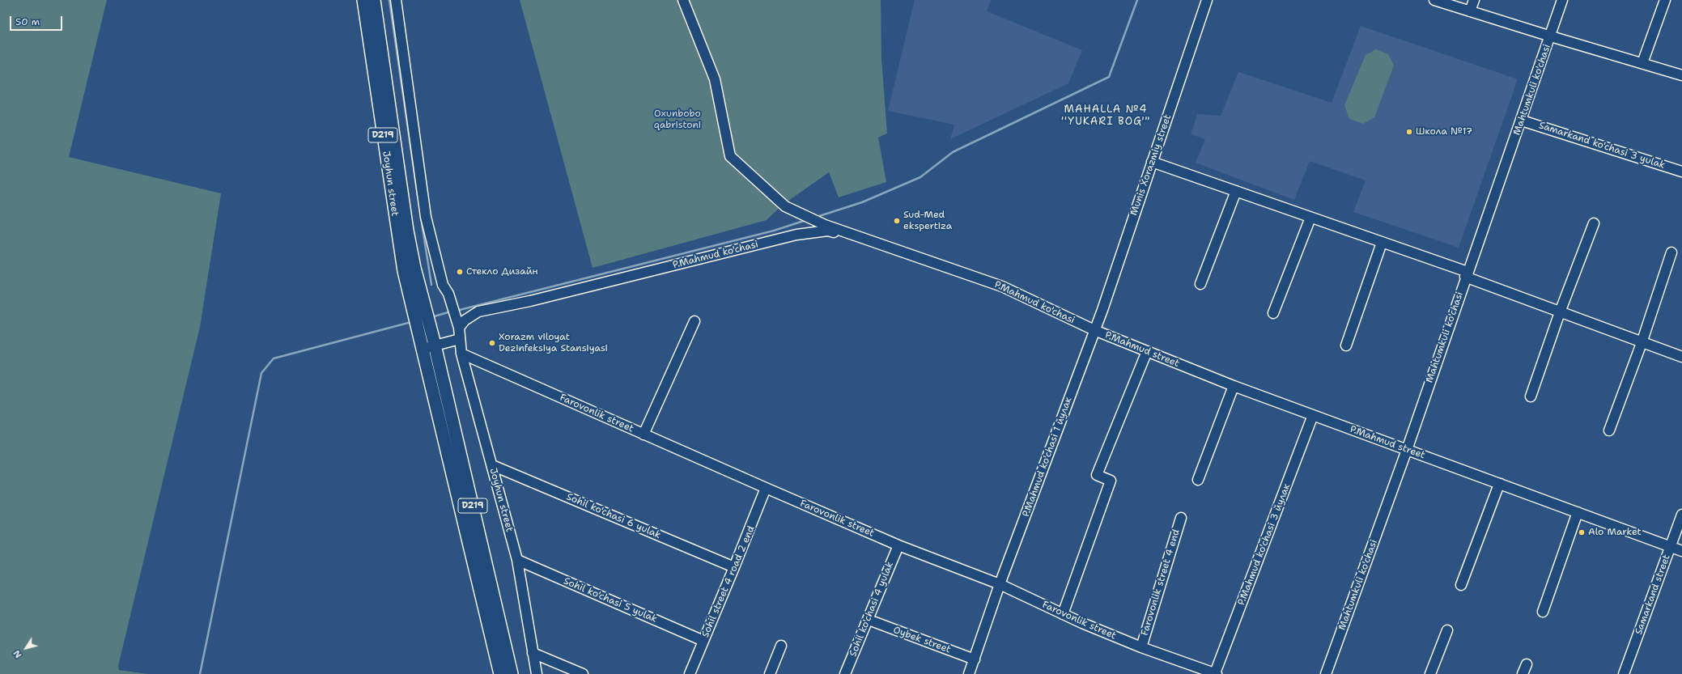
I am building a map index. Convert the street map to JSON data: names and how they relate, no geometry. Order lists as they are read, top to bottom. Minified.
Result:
{"streets":{"main road":["D219","Joyhun street"],"street":["Mahtumkuli ko'chasi","Samarkand ko'chasi 3 yulak","Munis Xorazmiy street","P.Mahmud ko'chasi","P.Mahmud street","Farovonlik street","P.Mahmud ko'chasi 1 йулак","Sohil ko'chasi 6 yulak","P.Mahmud ko'chasi 3 йулак","Sohil street 4 road 2 end","Farovonlik street 4 end","Samarkand street","Sohil ko'chasi 5 yulak","Sohil ko'chasi 4 yulak","Oybek street"]},"crossings":[["Mahtumkuli ko'chasi","Samarkand ko'chasi 3 yulak"],["Mahtumkuli ko'chasi","P.Mahmud street"],["D219","Joyhun street"],["Munis Xorazmiy street","P.Mahmud ko'chasi"],["Munis Xorazmiy street","P.Mahmud street"],["Munis Xorazmiy street","P.Mahmud ko'chasi 1 йулак"],["Joyhun street","P.Mahmud ko'chasi"],["Joyhun street","Farovonlik street"],["Joyhun street","Sohil ko'chasi 6 yulak"],["Joyhun street","Sohil ko'chasi 5 yulak"],["P.Mahmud ko'chasi","P.Mahmud street"],["P.Mahmud ko'chasi","P.Mahmud ko'chasi 1 йулак"],["P.Mahmud street","P.Mahmud ko'chasi 1 йулак"],["P.Mahmud street","P.Mahmud ko'chasi 3 йулак"],["P.Mahmud street","Samarkand street"],["Farovonlik street","P.Mahmud ko'chasi 1 йулак"],["Farovonlik street","P.Mahmud ko'chasi 3 йулак"],["Farovonlik street","Sohil street 4 road 2 end"],["Farovonlik street","Farovonlik street 4 end"],["Farovonlik street","Sohil ko'chasi 4 yulak"],["Sohil ko'chasi 6 yulak","Sohil street 4 road 2 end"],["Sohil street 4 road 2 end","Sohil ko'chasi 5 yulak"],["Sohil ko'chasi 4 yulak","Oybek street"]],"districts":["MAHALLA №4 ''YUKARI BOG'\""],"parks":["Oxunbobo qabristoni"],"places":["Школа №17","Sud-Med ekspertiza","Стекло Дизайн","Xorazm viloyat Dezinfeksiya Stansiyasi","Alo Market"],"scale_bar":"50 m","north":"bottom left"}
